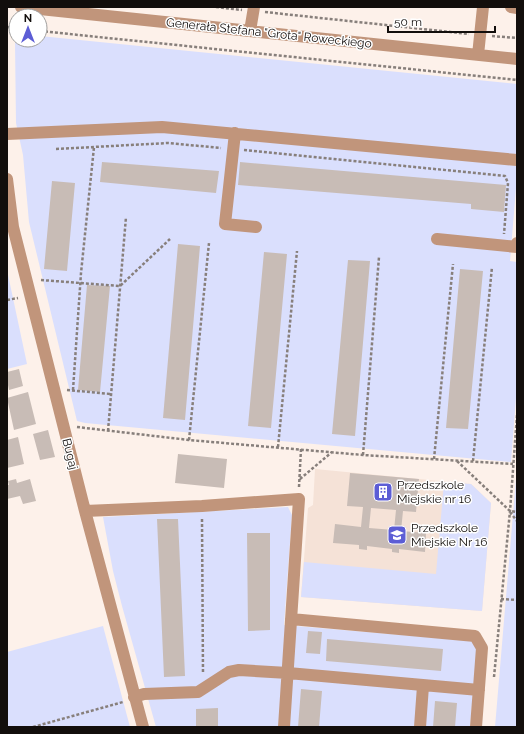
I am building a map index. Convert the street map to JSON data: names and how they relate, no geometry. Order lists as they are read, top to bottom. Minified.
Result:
{"streets":{"street":["Generała Stefana \"Grota\" Roweckiego","Bugaj"]},"places":{"building":["Przedszkole Miejskie nr 16"],"school or university":["Przedszkole Miejskie Nr 16"]},"scale_bar":"50 m","north":"top"}
